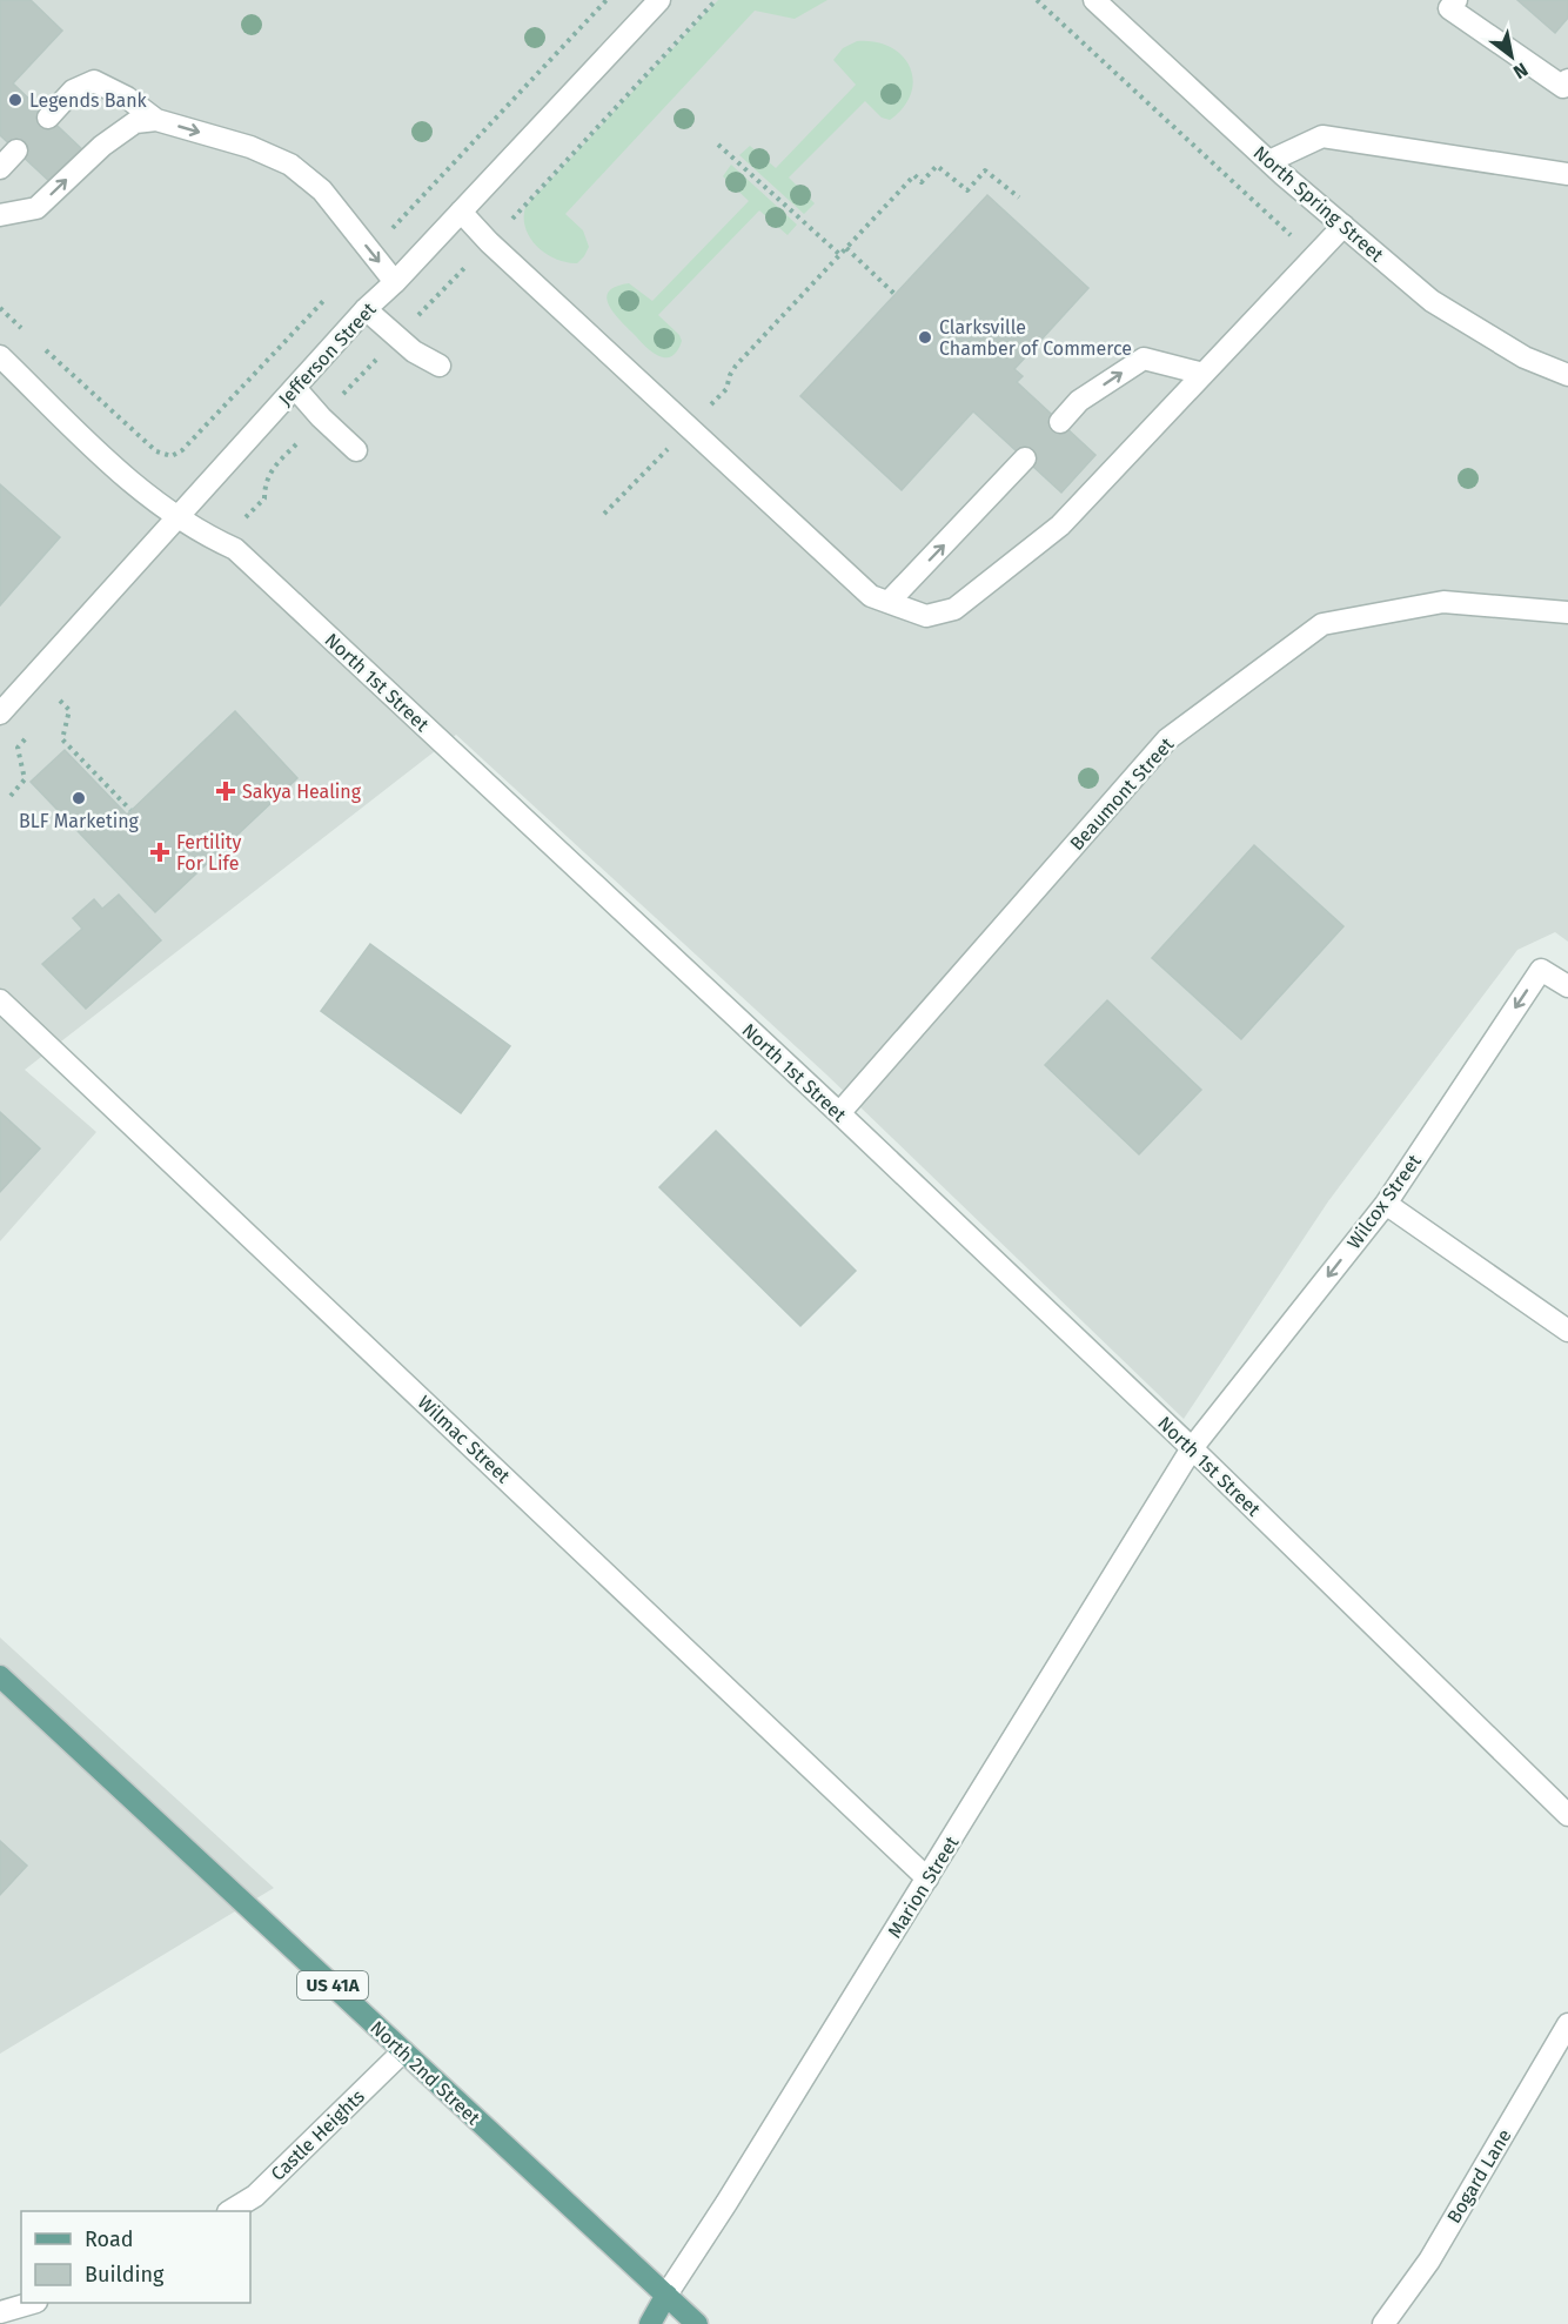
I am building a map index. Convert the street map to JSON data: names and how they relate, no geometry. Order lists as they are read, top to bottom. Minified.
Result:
{"streets":{"main road":["Marion Street","US 41A","North 2nd Street"],"street":["North Spring Street","Jefferson Street","North 1st Street","Beaumont Street","Wilcox Street","Wilmac Street","Castle Heights","Bogard Lane"]},"crossings":[["Jefferson Street","North 1st Street"],["North 1st Street","Beaumont Street"],["North 1st Street","Wilcox Street"],["North 1st Street","Marion Street"],["Wilcox Street","Marion Street"],["Wilmac Street","Marion Street"],["Marion Street","North 2nd Street"],["North 2nd Street","Castle Heights"]],"one_way":["Wilcox Street"],"places":{"other":["Legends Bank","Clarksville Chamber of Commerce","BLF Marketing"],"health":["Sakya Healing","Fertility For Life"]},"legend":["Road","Building"],"north":"bottom right"}
